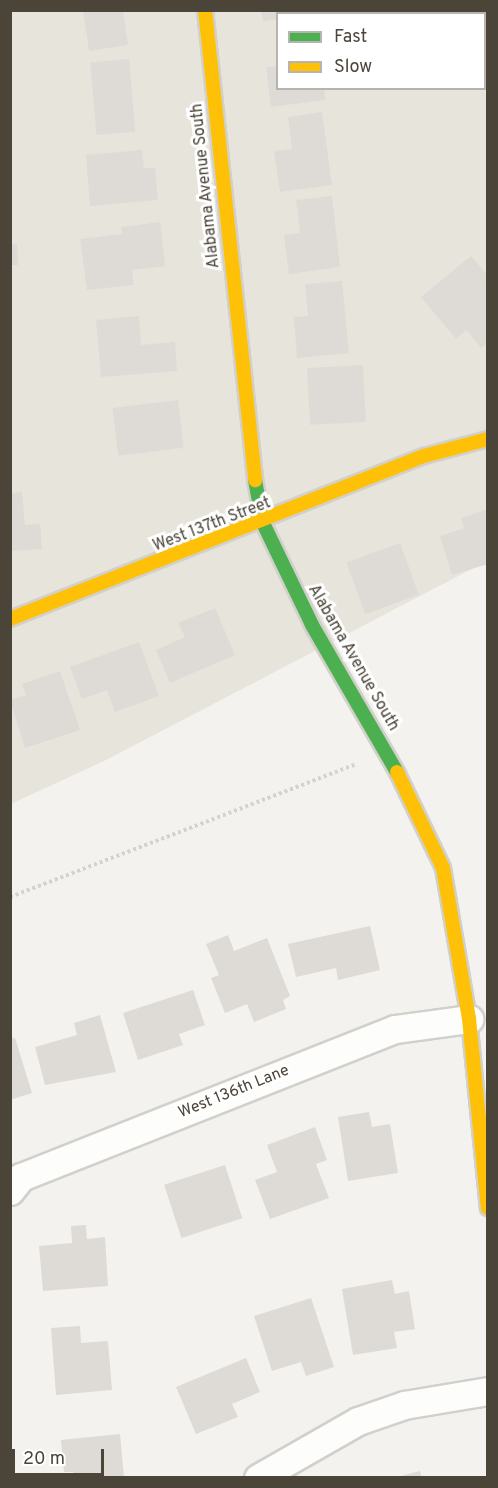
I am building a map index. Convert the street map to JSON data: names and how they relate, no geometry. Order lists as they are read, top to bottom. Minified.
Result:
{"streets":{"street":["Alabama Avenue South","West 137th Street","West 136th Lane"]},"crossings":[["Alabama Avenue South","West 137th Street"],["Alabama Avenue South","West 136th Lane"]],"legend":["Fast","Slow"],"scale_bar":"20 m"}
